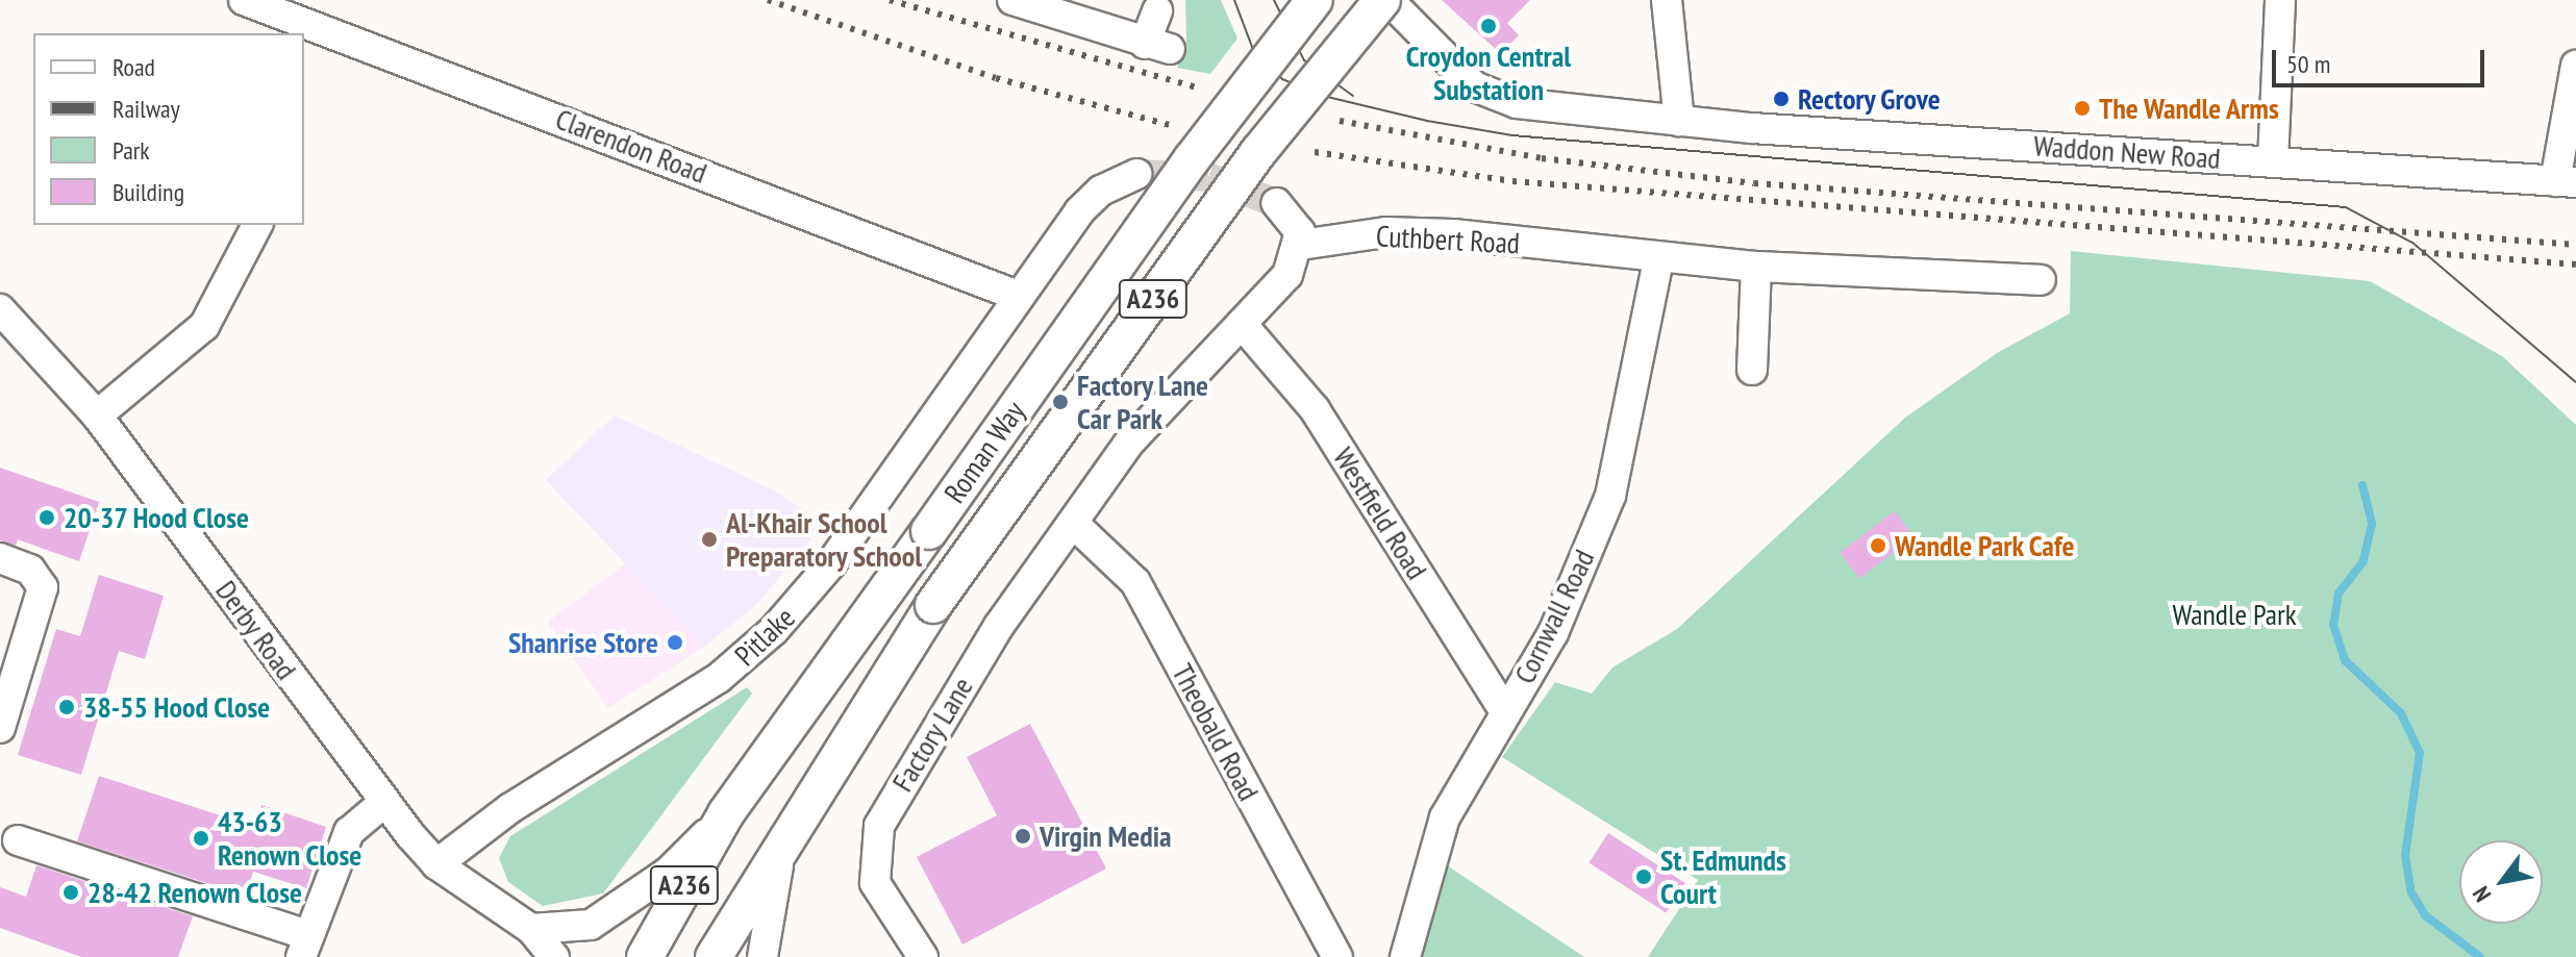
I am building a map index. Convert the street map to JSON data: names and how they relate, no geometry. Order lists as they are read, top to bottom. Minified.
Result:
{"streets":{"main road":["A236","Roman Way"],"street":["Clarendon Road","Waddon New Road","Cuthbert Road","Westfield Road","Cornwall Road","Derby Road","Pitlake","Theobald Road","Factory Lane"]},"crossings":[["Clarendon Road","Pitlake"],["Waddon New Road","Roman Way"],["Cuthbert Road","Cornwall Road"],["Westfield Road","Cornwall Road"],["Derby Road","Pitlake"],["Theobald Road","Factory Lane"]],"parks":["Wandle Park"],"places":["Croydon Central Substation","Rectory Grove","The Wandle Arms","Factory Lane Car Park","20-37 Hood Close","Al-Khair School Preparatory School","Wandle Park Cafe","Shanrise Store","38-55 Hood Close","Virgin Media","43-63 Renown Close","St. Edmunds Court","28-42 Renown Close"],"legend":["Road","Railway","Park","Building"],"scale_bar":"50 m","north":"bottom left"}
